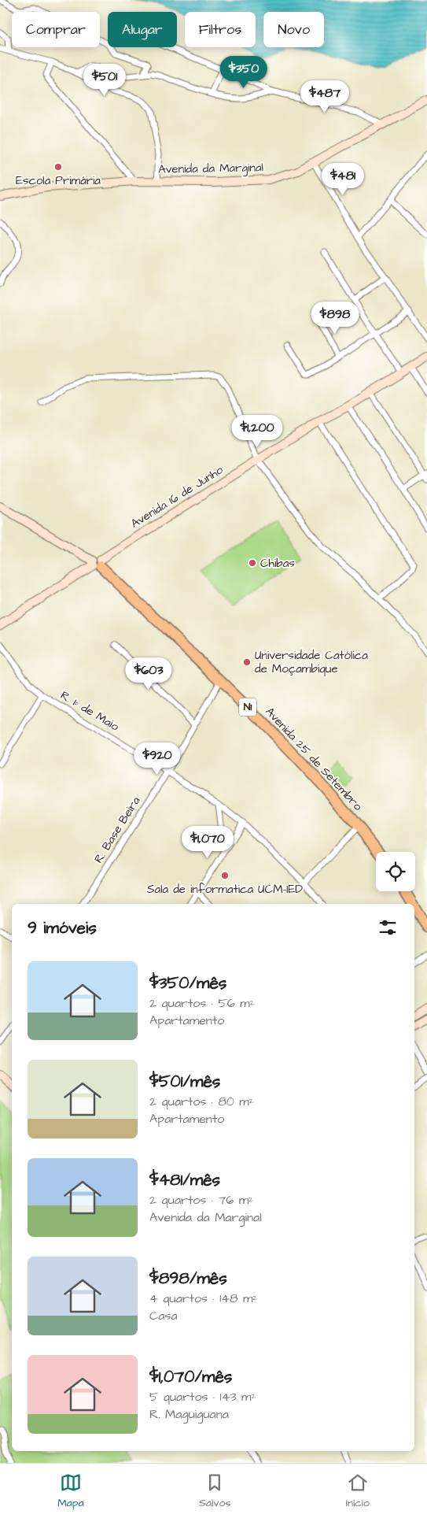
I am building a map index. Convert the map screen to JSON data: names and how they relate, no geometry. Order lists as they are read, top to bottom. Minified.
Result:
{"streets":{"highway":["N1","Avenida 25 de Setembro"],"street":["Avenida da Marginal","Avenida 16 de Junho","R. 1º de Maio","R. Base Beira"]},"crossings":[["Avenida 16 de Junho","Avenida 25 de Setembro"],["R. 1º de Maio","R. Base Beira"],["Avenida 25 de Setembro","R. Base Beira"]],"places":["Escola Primária","Chibas","Universidade Católica de Moçambique","Sala de informatica UCM-IED"],"page":{"chip":["Comprar","Alugar","Filtros","Novo"],"price":["$350","$501","$487","$481","$898","$1,200","$603","$920","$1,070"],"heading":"9 imóveis","list":[{"name":"$350/mês","note":"2 quartos · 56 m² · Apartamento"},{"name":"$501/mês","note":"2 quartos · 80 m² · Apartamento"},{"name":"$481/mês","note":"2 quartos · 76 m² · Avenida da Marginal"},{"name":"$898/mês","note":"4 quartos · 148 m² · Casa"},{"name":"$1,070/mês","note":"5 quartos · 143 m² · R. Maguiguana"}],"tabs":["Mapa","Salvos","Início"]}}
